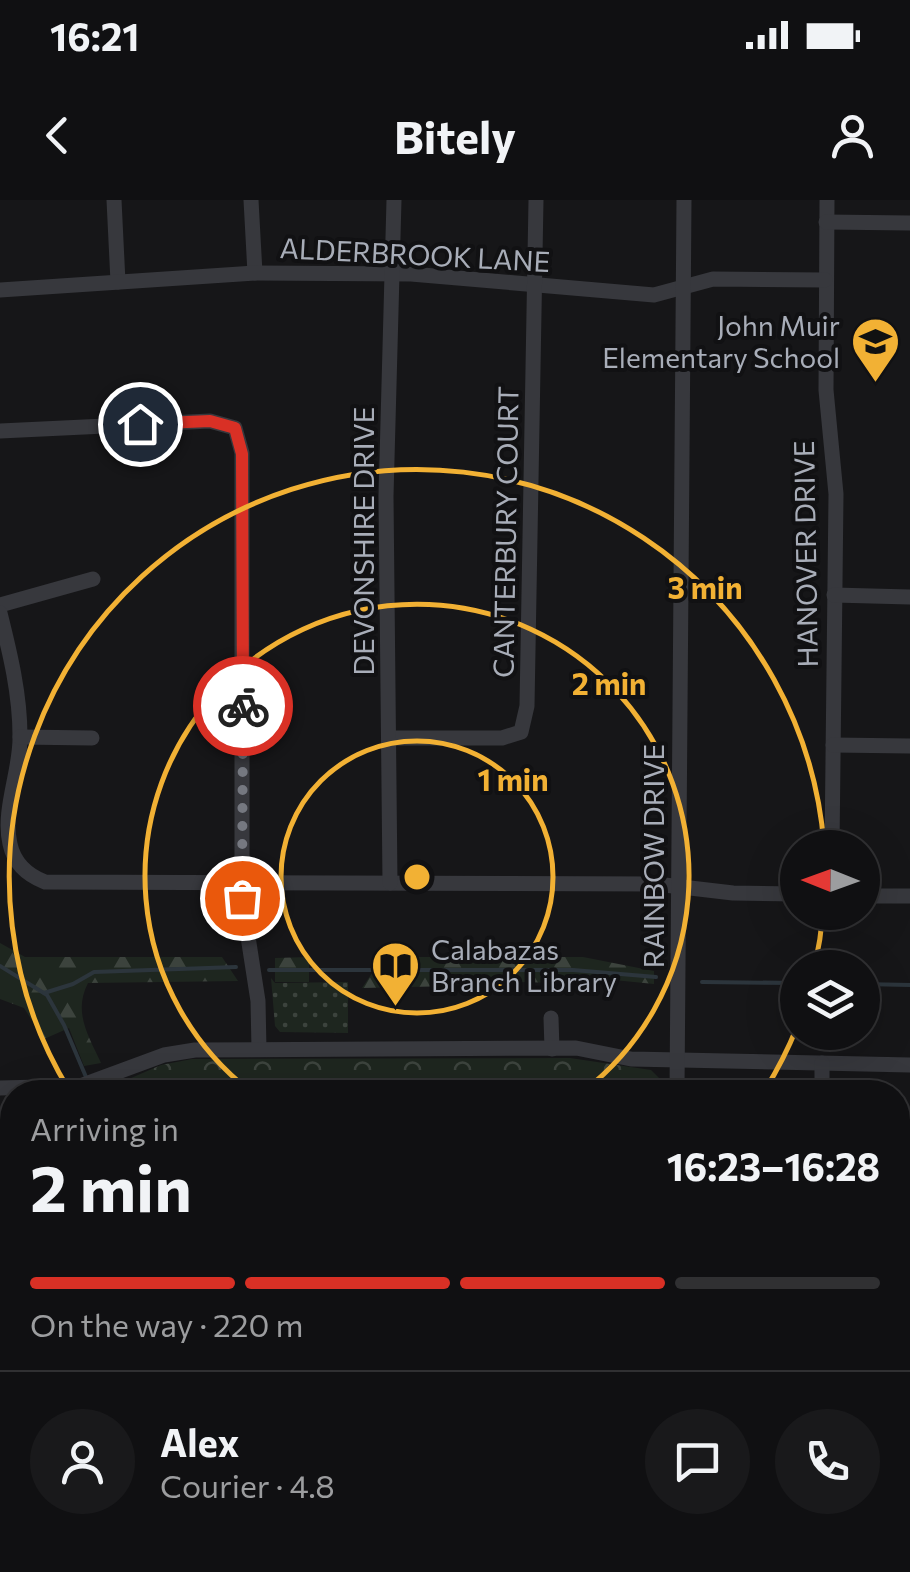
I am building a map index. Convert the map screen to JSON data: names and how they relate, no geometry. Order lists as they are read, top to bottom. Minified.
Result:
{"streets":{"street":["ALDERBROOK LANE","CANTERBURY COURT","DEVONSHIRE DRIVE","HANOVER DRIVE","RAINBOW DRIVE"]},"crossings":[["ALDERBROOK LANE","CANTERBURY COURT"],["ALDERBROOK LANE","DEVONSHIRE DRIVE"],["ALDERBROOK LANE","HANOVER DRIVE"],["ALDERBROOK LANE","RAINBOW DRIVE"],["CANTERBURY COURT","DEVONSHIRE DRIVE"]],"places":{"school or university":["John Muir Elementary School"],"library":["Calabazas Branch Library"]},"north":"left","page":{"status":"16:21","header":"Bitely","heading":["2 min","Arriving in","16:23–16:28"],"panel":["Alex","Courier · 4.8"],"bar":"On the way · 220 m"},"rings":["3 min","2 min","1 min"]}
